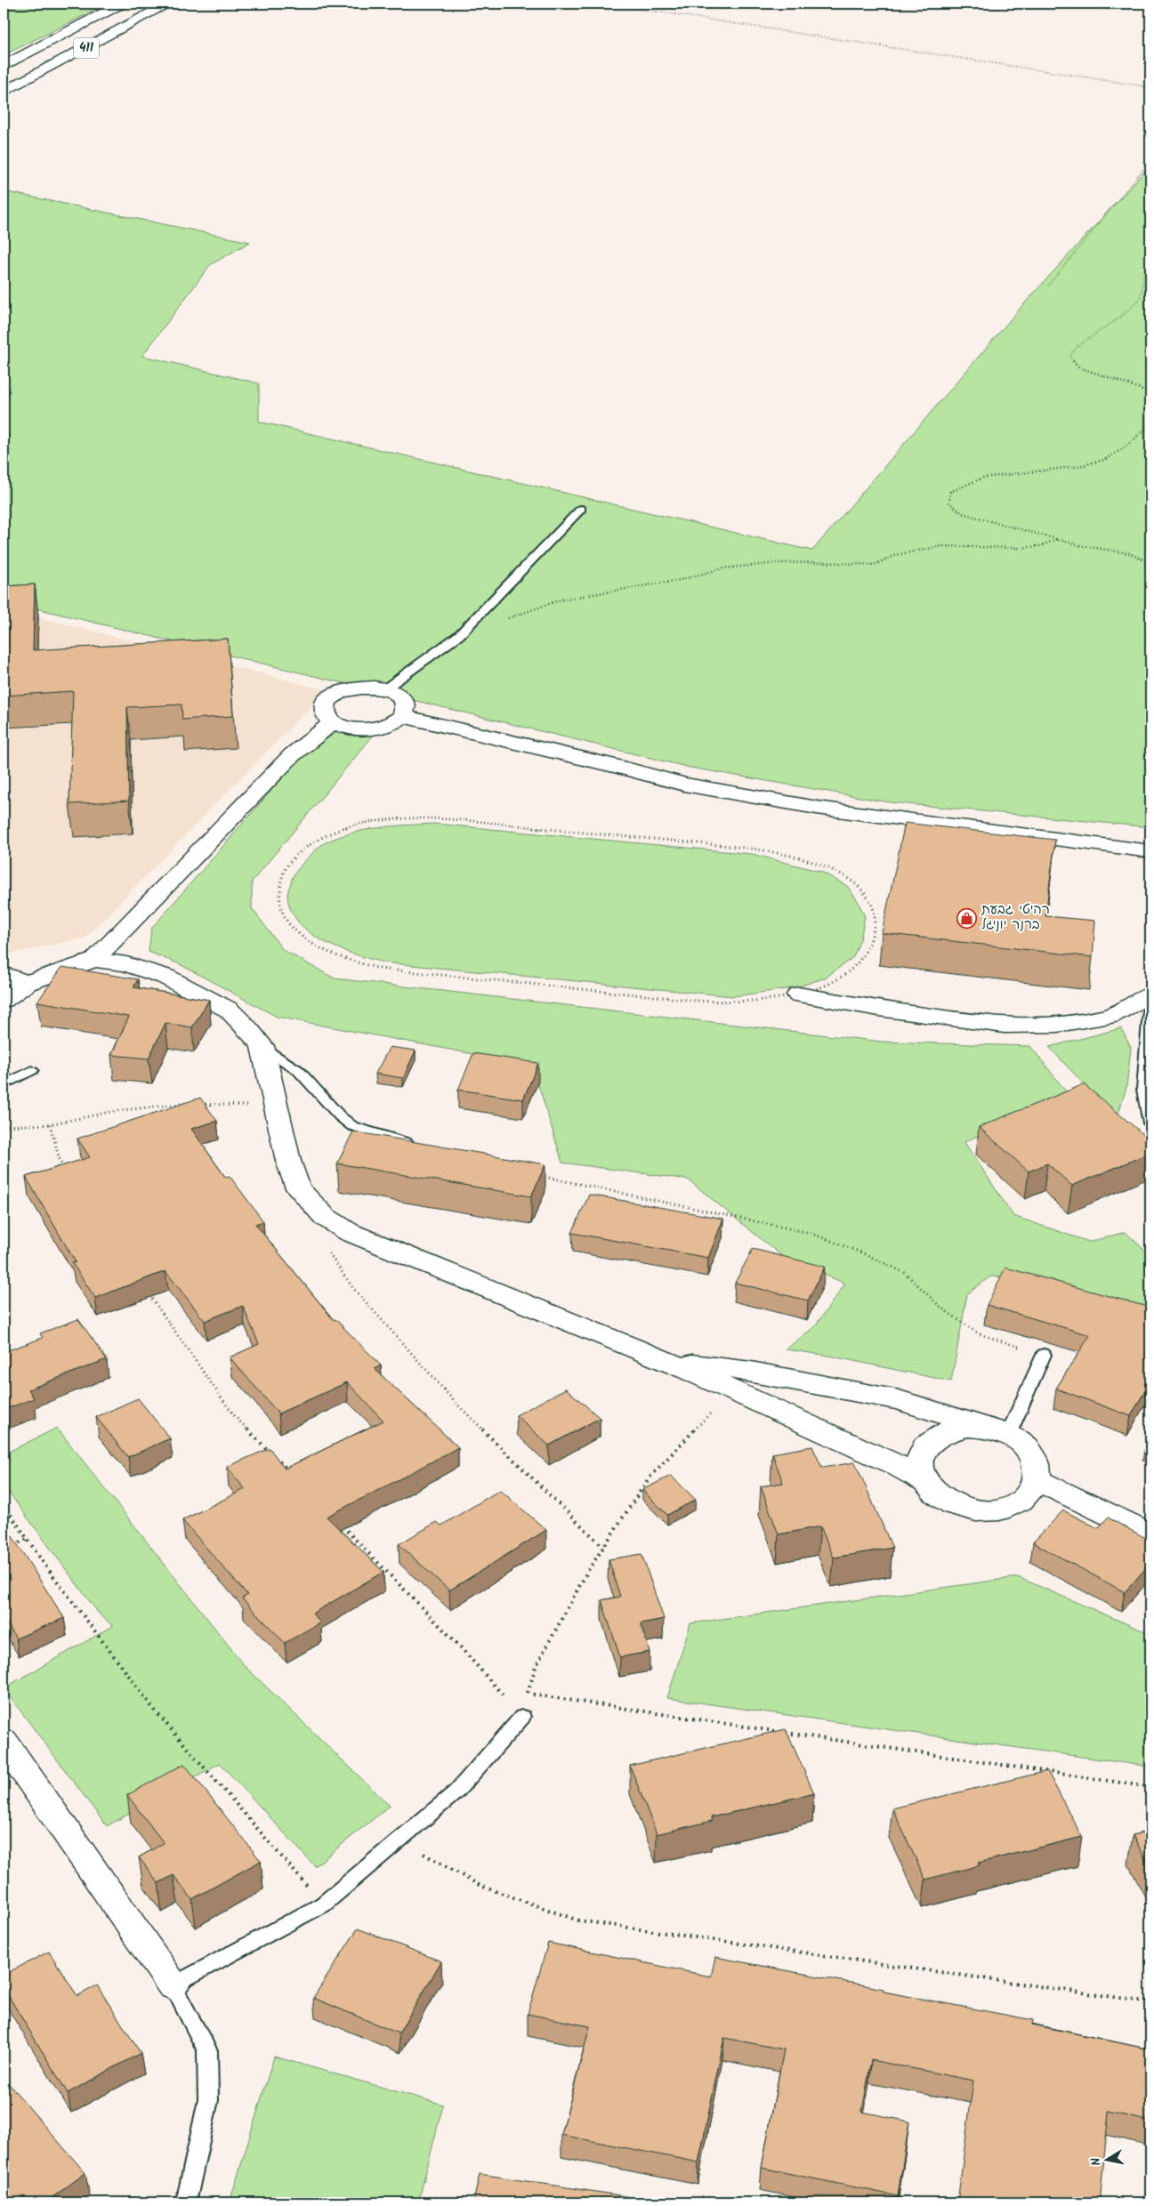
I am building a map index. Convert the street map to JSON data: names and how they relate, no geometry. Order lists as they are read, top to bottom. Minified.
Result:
{"streets":{"street":["411"]},"places":{"shop":["רהיטי גבעת ברנר יוניגל"]},"north":"left"}
